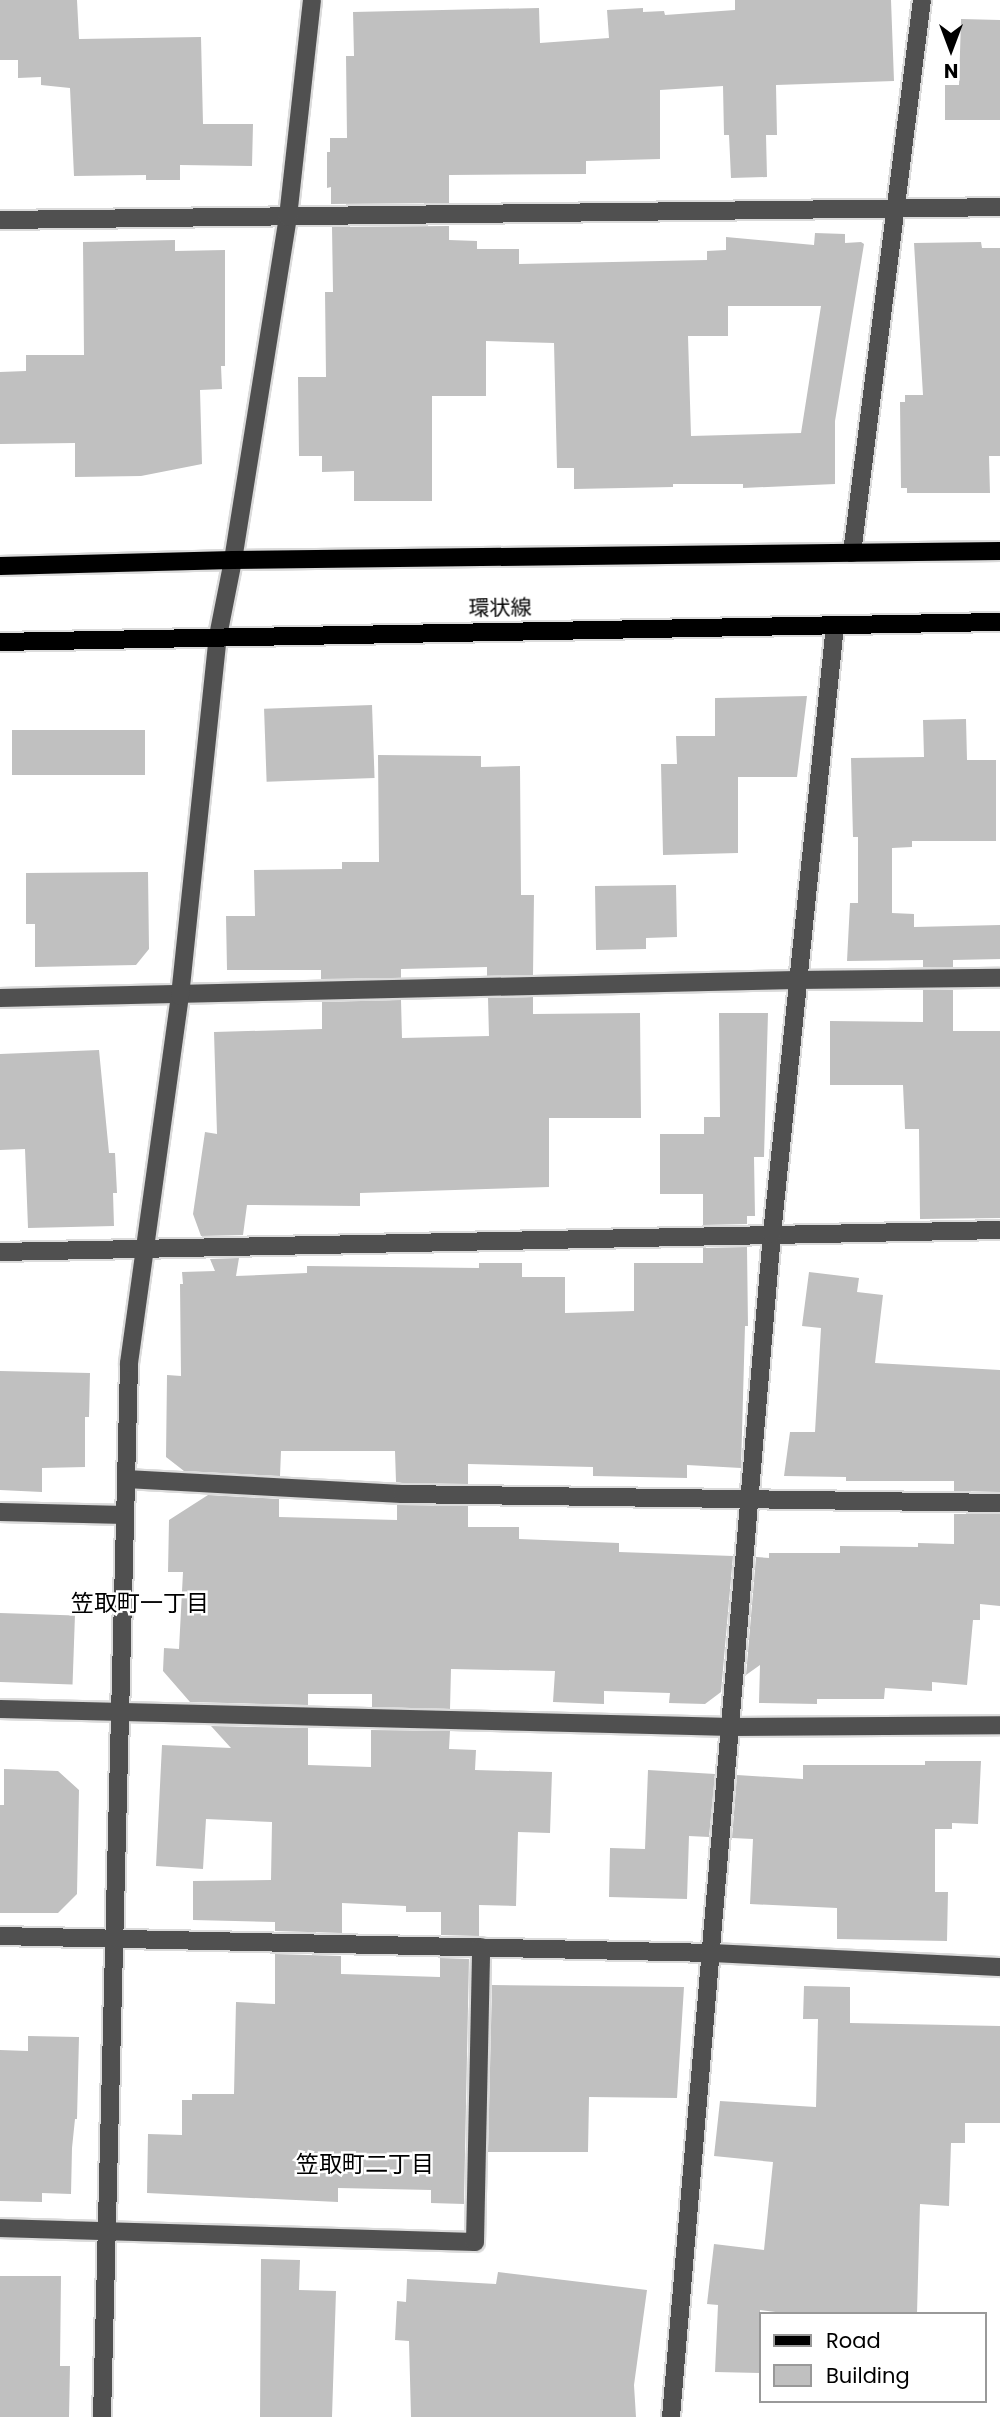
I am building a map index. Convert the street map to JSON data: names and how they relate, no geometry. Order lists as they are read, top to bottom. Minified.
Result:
{"streets":{"main road":["環状線"]},"districts":["笠取町一丁目","笠取町二丁目"],"legend":["Road","Building"],"north":"bottom"}
